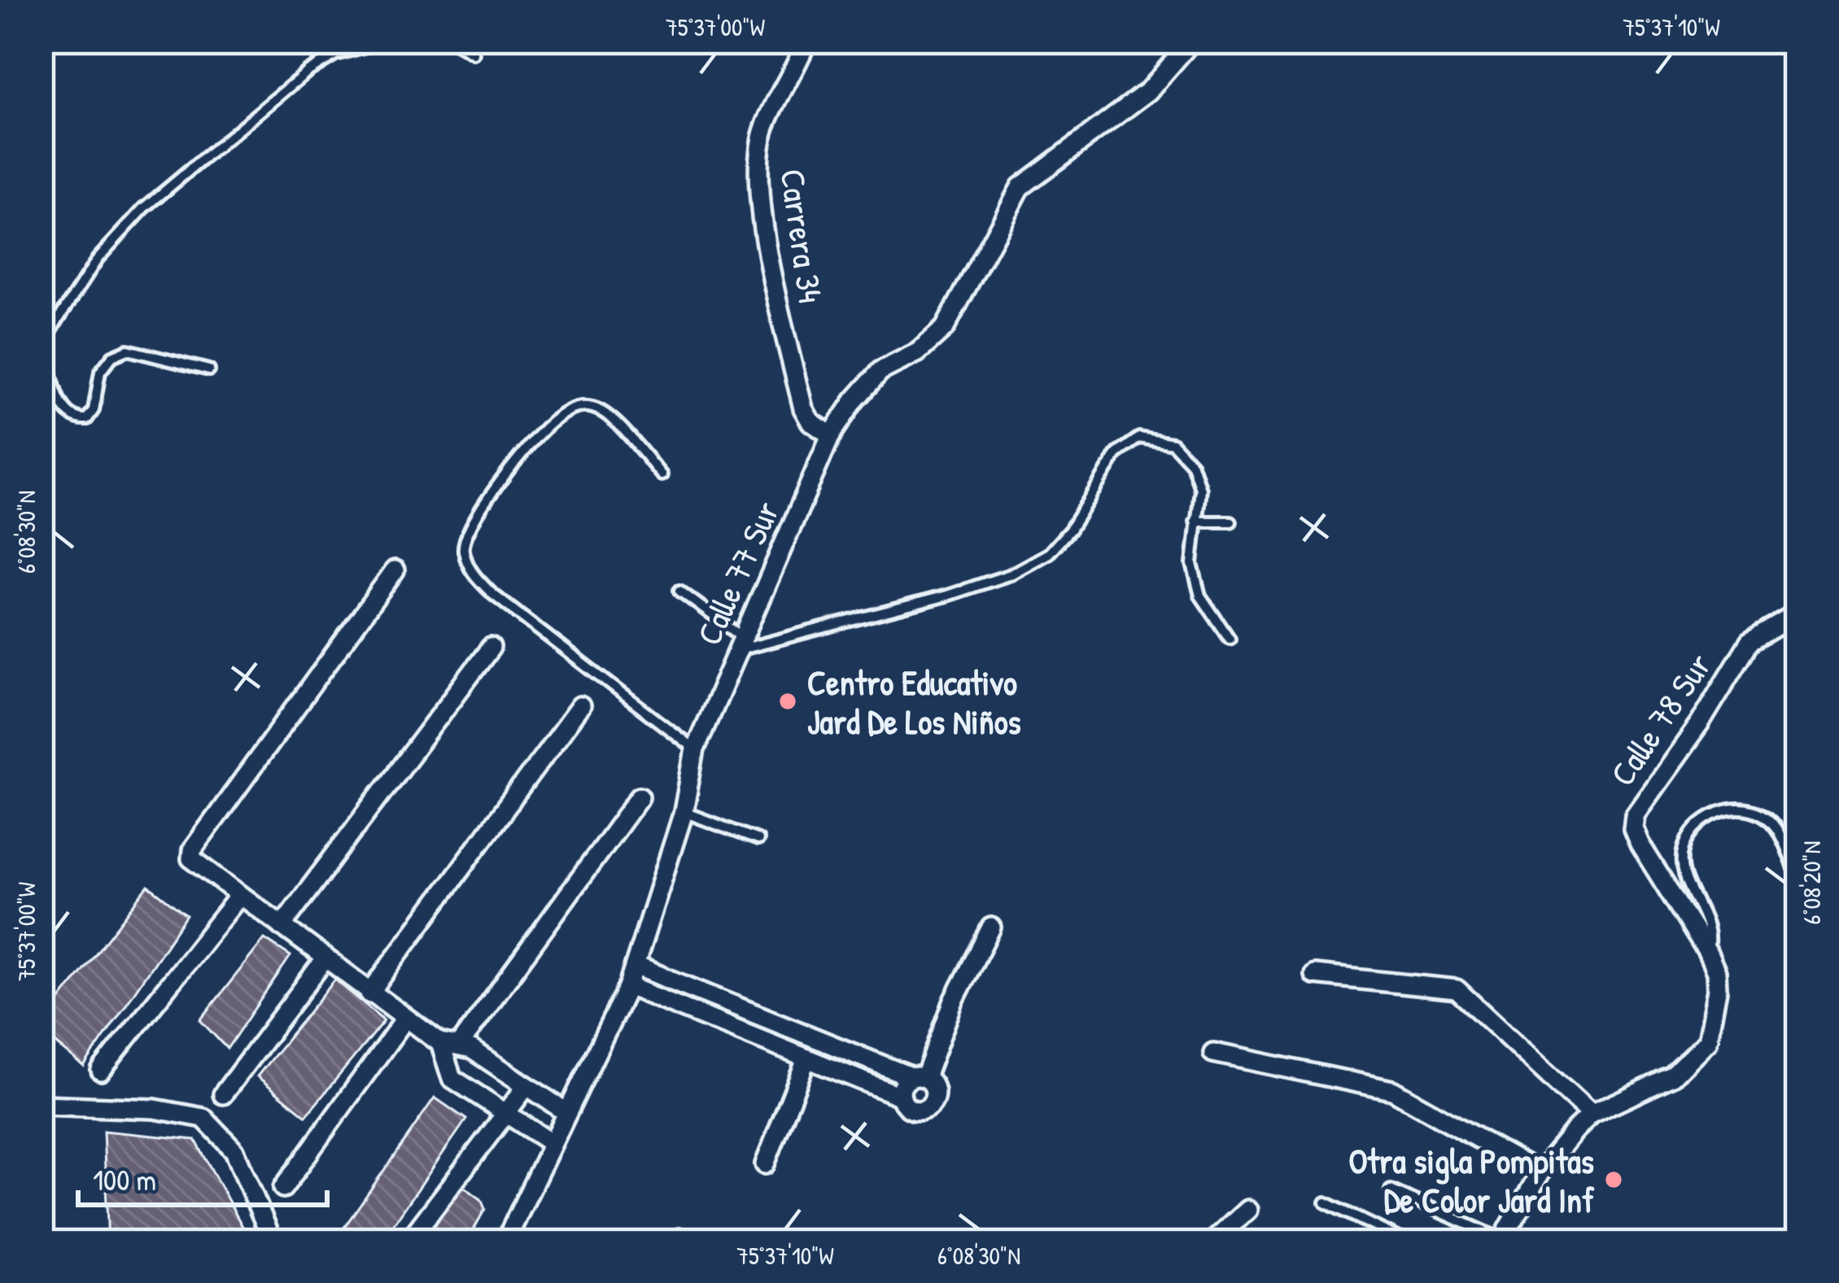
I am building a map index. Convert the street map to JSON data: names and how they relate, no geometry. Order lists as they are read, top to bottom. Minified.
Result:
{"streets":{"street":["Carrera 34","Calle 77 Sur","Calle 78 Sur"]},"crossings":[["Carrera 34","Calle 77 Sur"]],"places":["Centro Educativo Jard De Los Niños","Otra sigla Pompitas De Color Jard Inf"],"scale_bar":"100 m","coordinates":["75°37'00\"W","75°37'10\"W","6°08'30\"N","6°08'20\"N"]}
